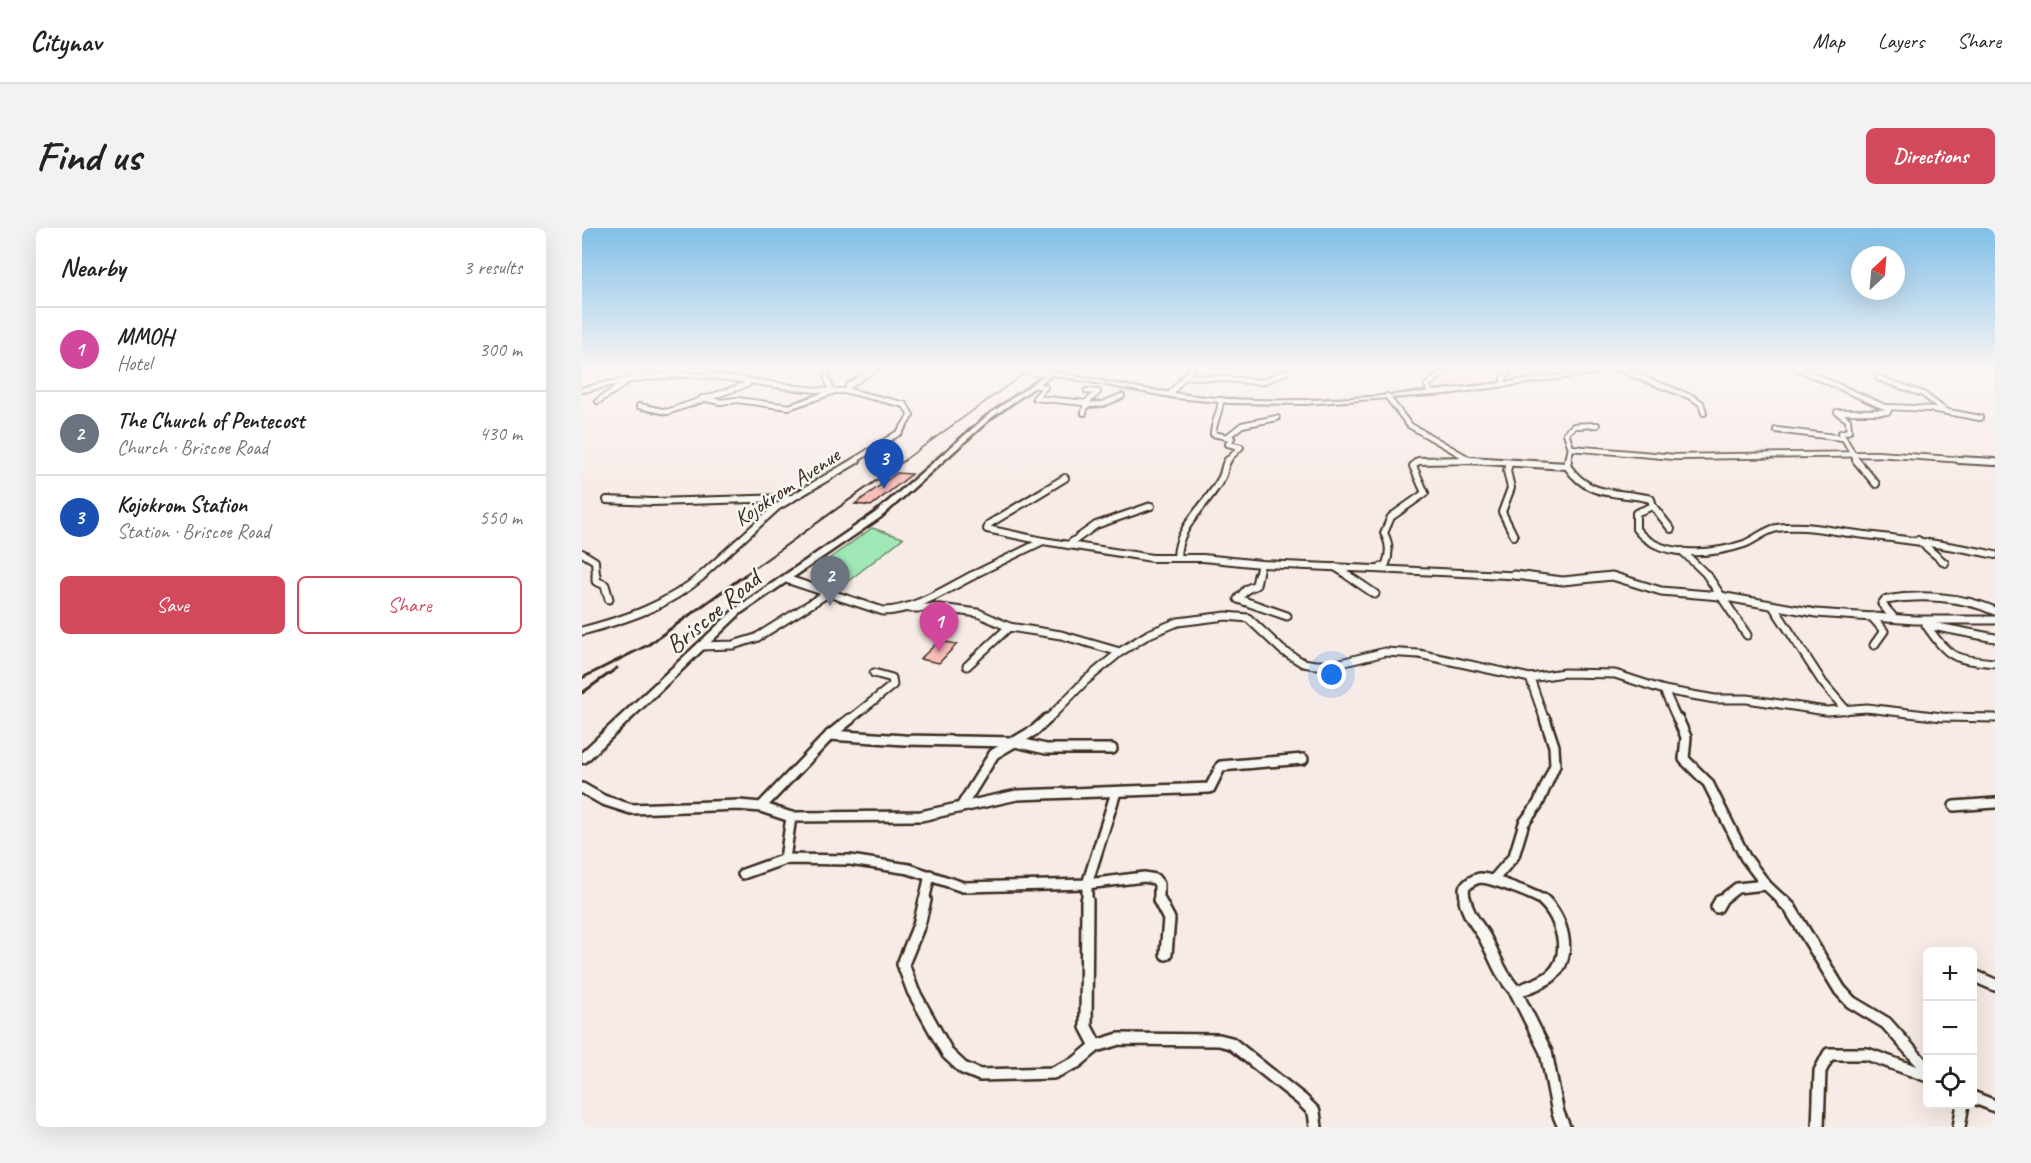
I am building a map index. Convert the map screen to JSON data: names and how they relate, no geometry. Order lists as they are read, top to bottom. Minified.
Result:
{"streets":{"street":["Kojokrom Avenue","Briscoe Road"]},"north":"top right","page":{"header":"Citynav","nav":["Map","Layers","Share"],"buttons":["Directions",["Save","Share"]],"title":"Find us","heading":["Nearby","3 results"],"list":[{"mark":"1","name":"MMOH","note":"Hotel","value":"300 m"},{"mark":"2","name":"The Church of Pentecost","note":"Church · Briscoe Road","value":"430 m"},{"mark":"3","name":"Kojokrom Station","note":"Station · Briscoe Road","value":"550 m"}],"pins":["3","2","1"],"map_buttons":["+","−"]}}
